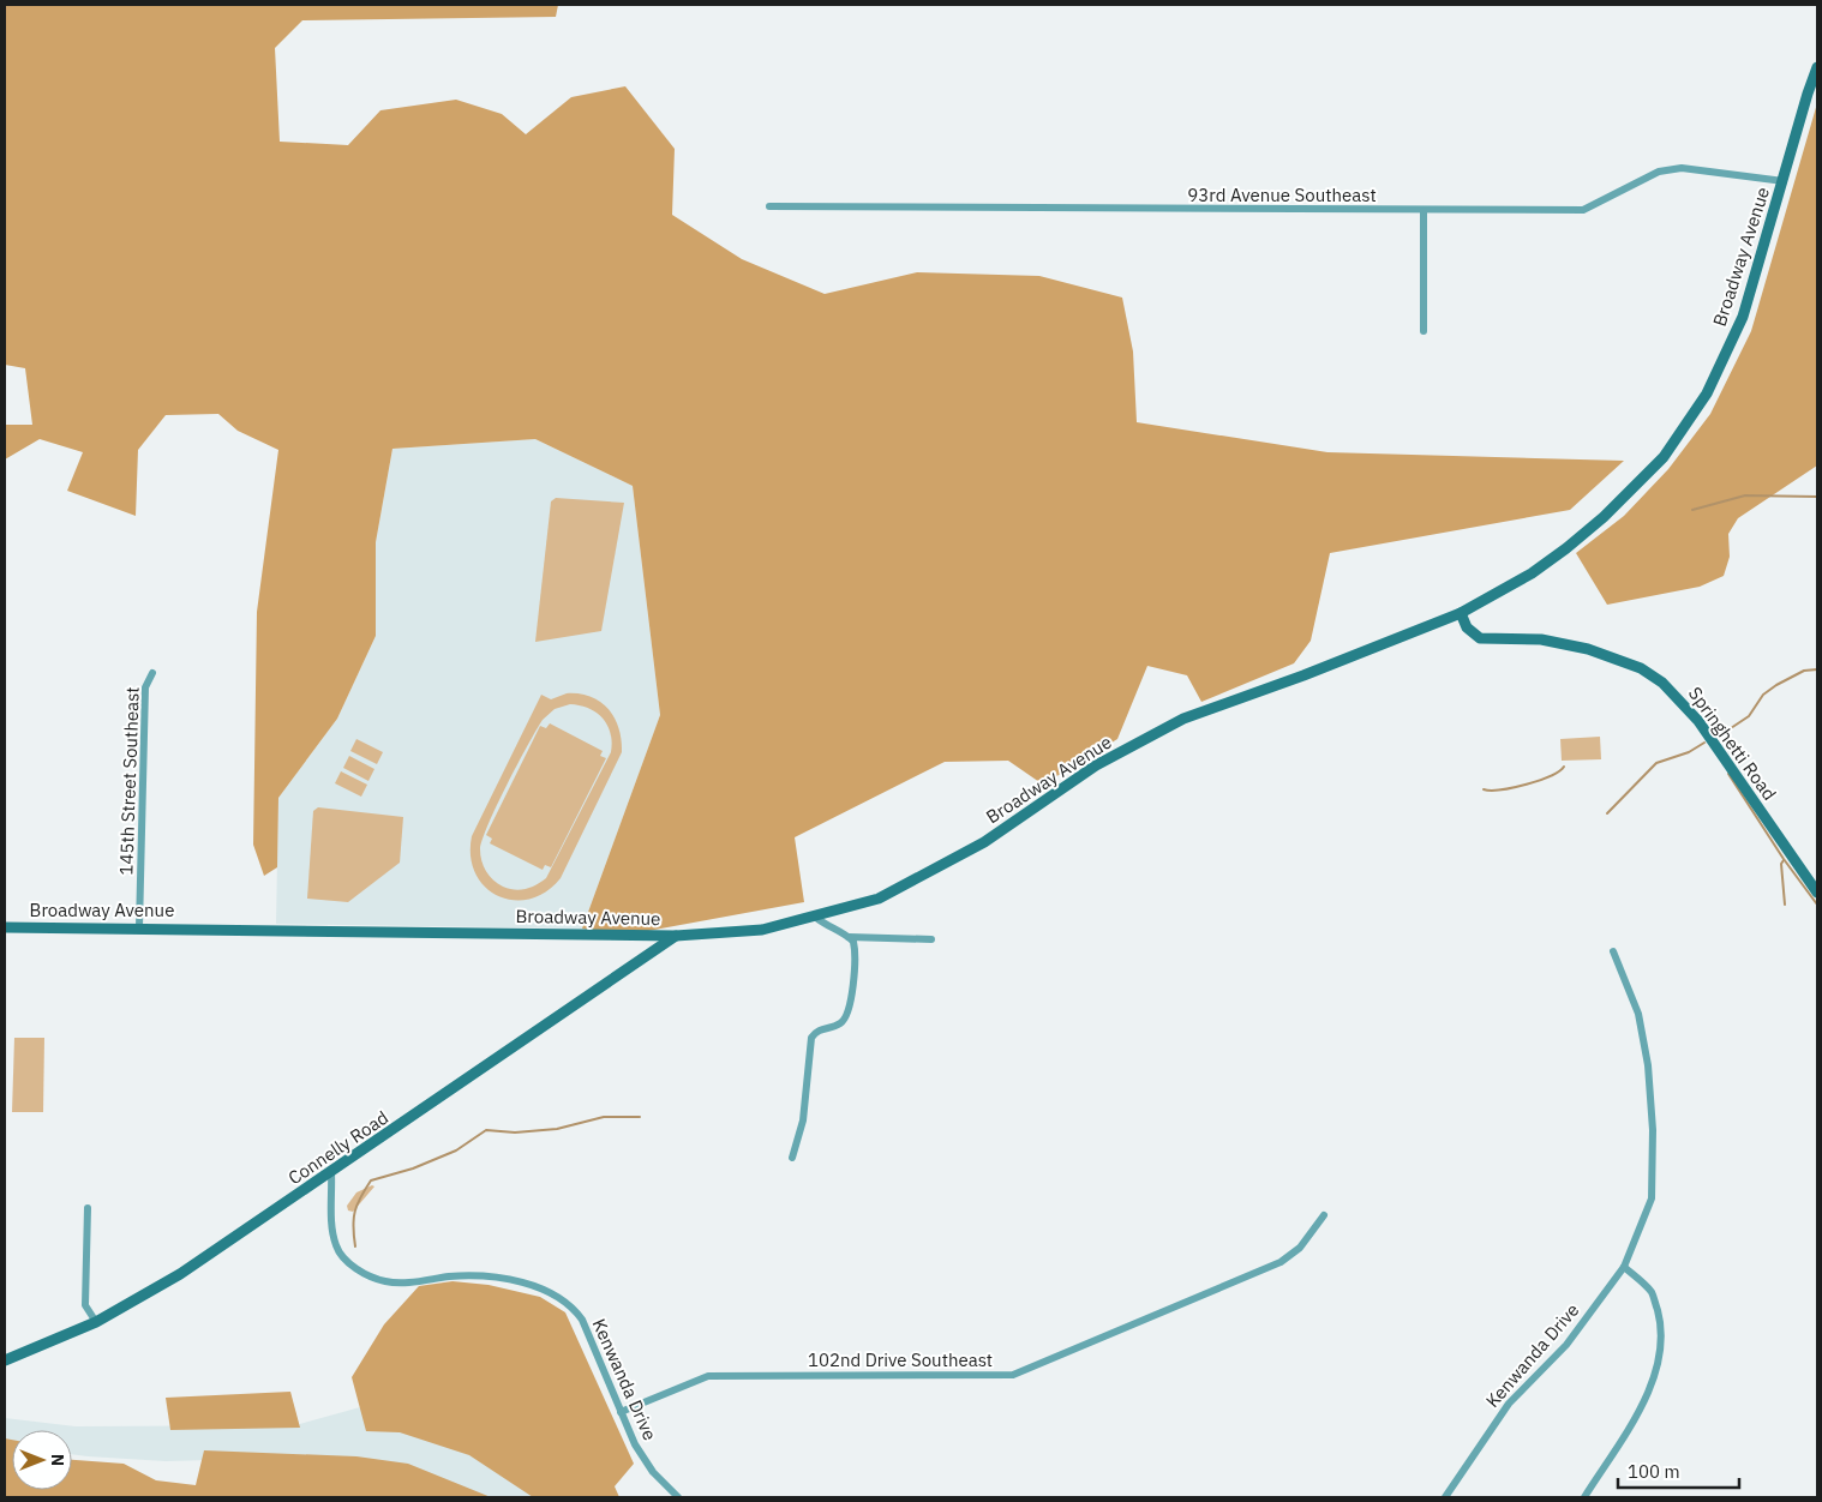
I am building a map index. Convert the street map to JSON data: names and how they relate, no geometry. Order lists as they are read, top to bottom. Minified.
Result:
{"streets":{"street":["93rd Avenue Southeast","Broadway Avenue","Springhetti Road","145th Street Southeast","Connelly Road","Kenwanda Drive","102nd Drive Southeast"]},"crossings":[["93rd Avenue Southeast","Broadway Avenue"],["Broadway Avenue","Springhetti Road"],["Broadway Avenue","145th Street Southeast"],["Broadway Avenue","Connelly Road"],["Connelly Road","Kenwanda Drive"],["Kenwanda Drive","102nd Drive Southeast"]],"scale_bar":"100 m","north":"right"}
